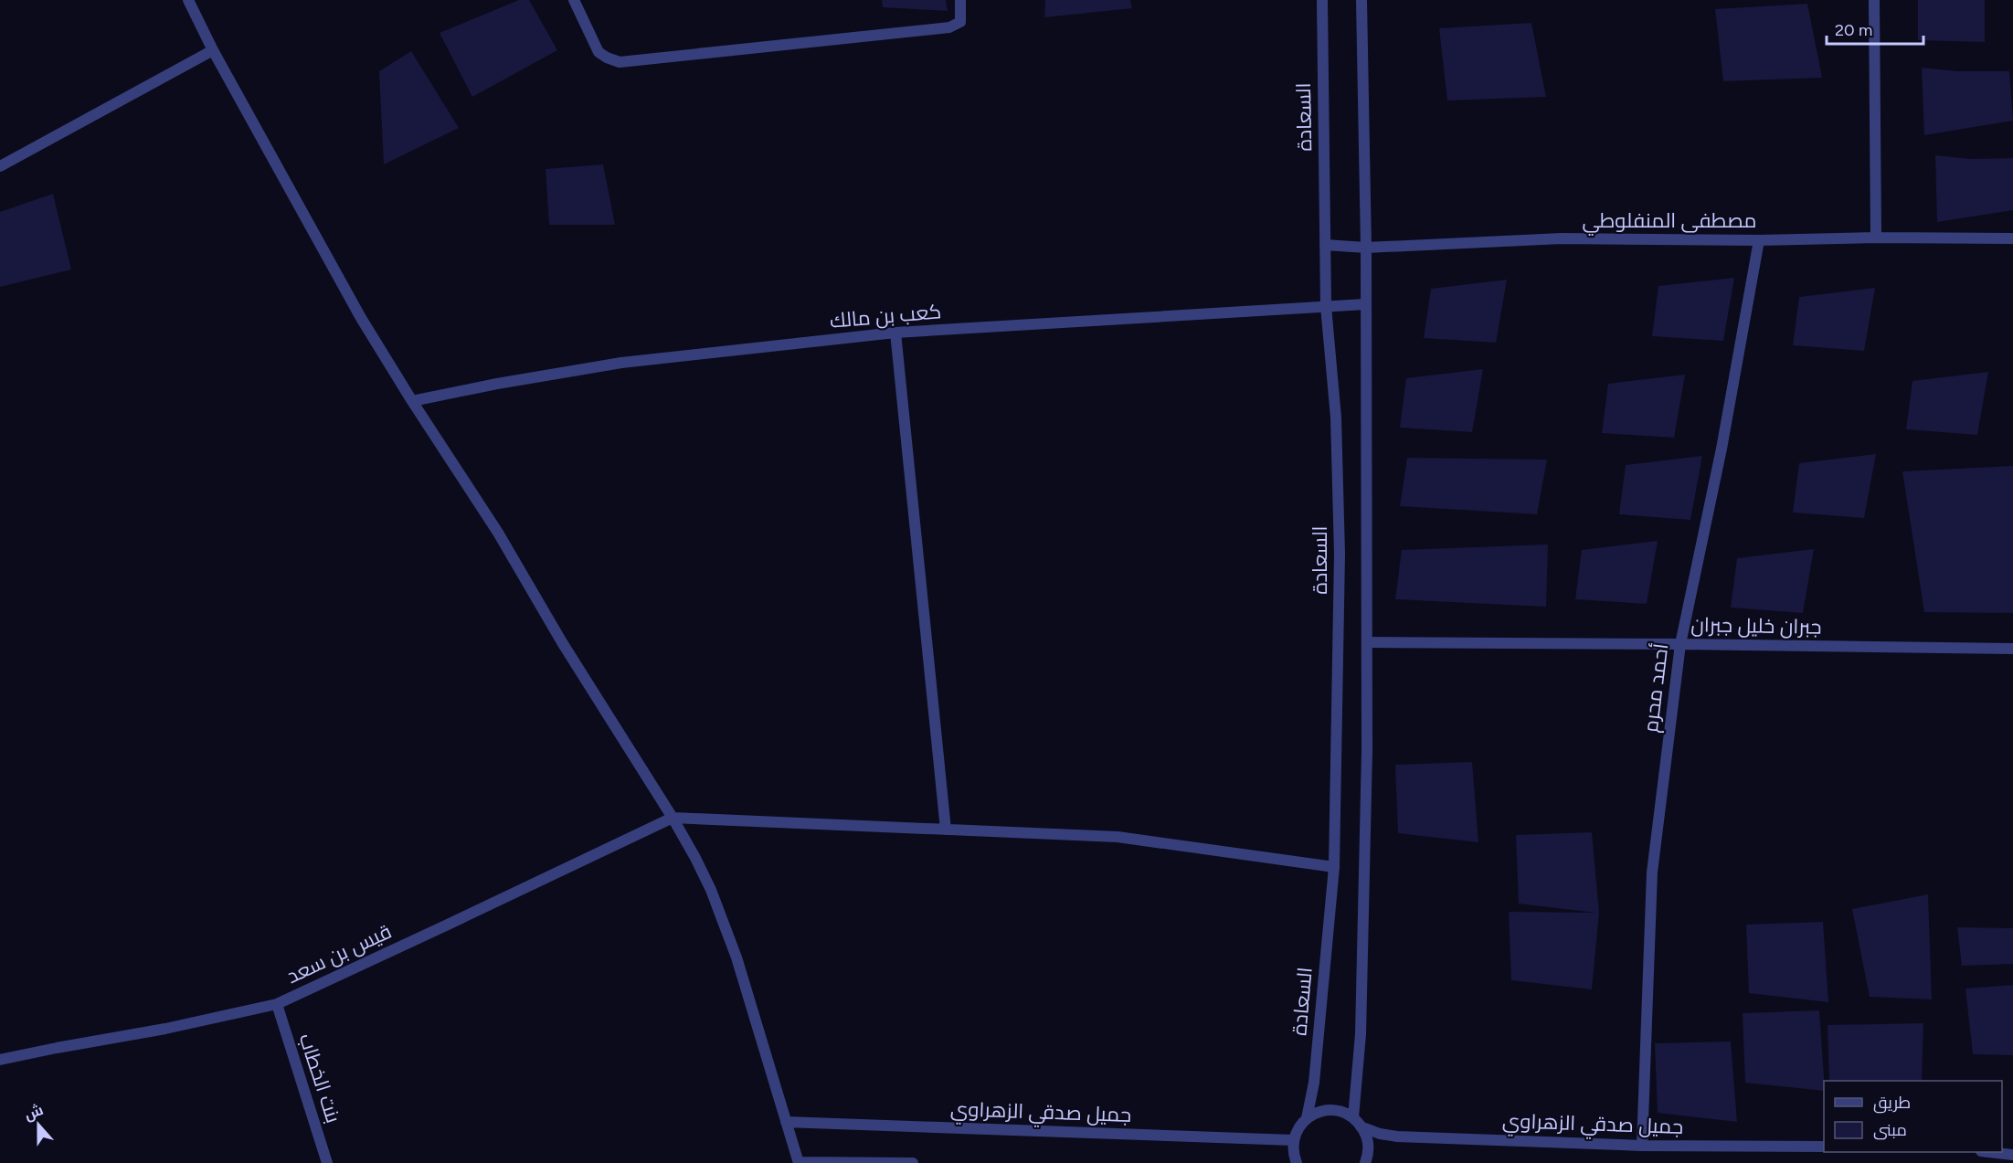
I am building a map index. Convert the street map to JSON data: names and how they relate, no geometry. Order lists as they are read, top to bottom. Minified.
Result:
{"streets":{"street":["السعادة","مصطفى المنفلوطي","كعب بن مالك","جبران خليل جبران","أحمد محرم","قيس بن سعد","بنت الخطاب","جميل صدقي الزهراوي"]},"crossings":[["السعادة","مصطفى المنفلوطي"],["السعادة","كعب بن مالك"],["السعادة","جميل صدقي الزهراوي"],["مصطفى المنفلوطي","أحمد محرم"],["جبران خليل جبران","أحمد محرم"],["أحمد محرم","جميل صدقي الزهراوي"],["قيس بن سعد","بنت الخطاب"]],"legend":["طريق","مبنى"],"scale_bar":"20 m","north":"top"}
